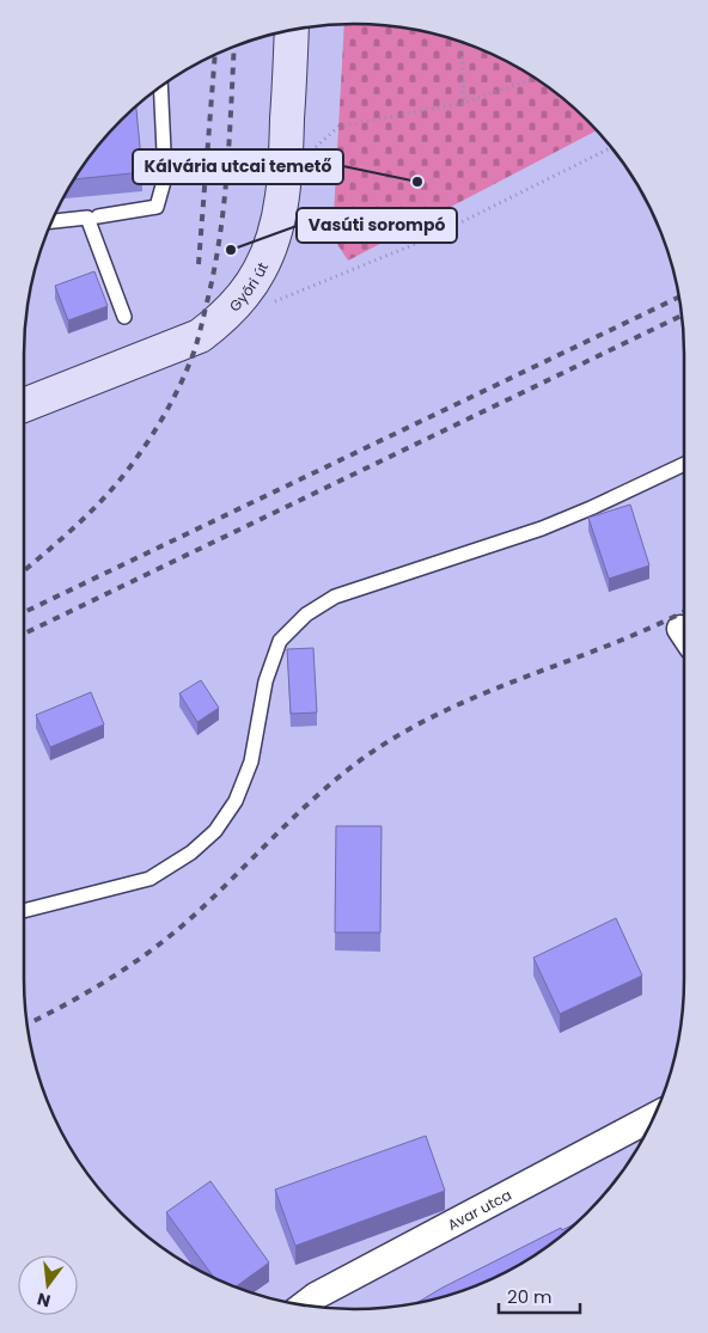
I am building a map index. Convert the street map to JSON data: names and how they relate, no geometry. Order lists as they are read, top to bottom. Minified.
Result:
{"streets":{"street":["Győri út","Avar utca"]},"places":["Kálvária utcai temető","Vasúti sorompó"],"scale_bar":"20 m","north":"bottom"}
